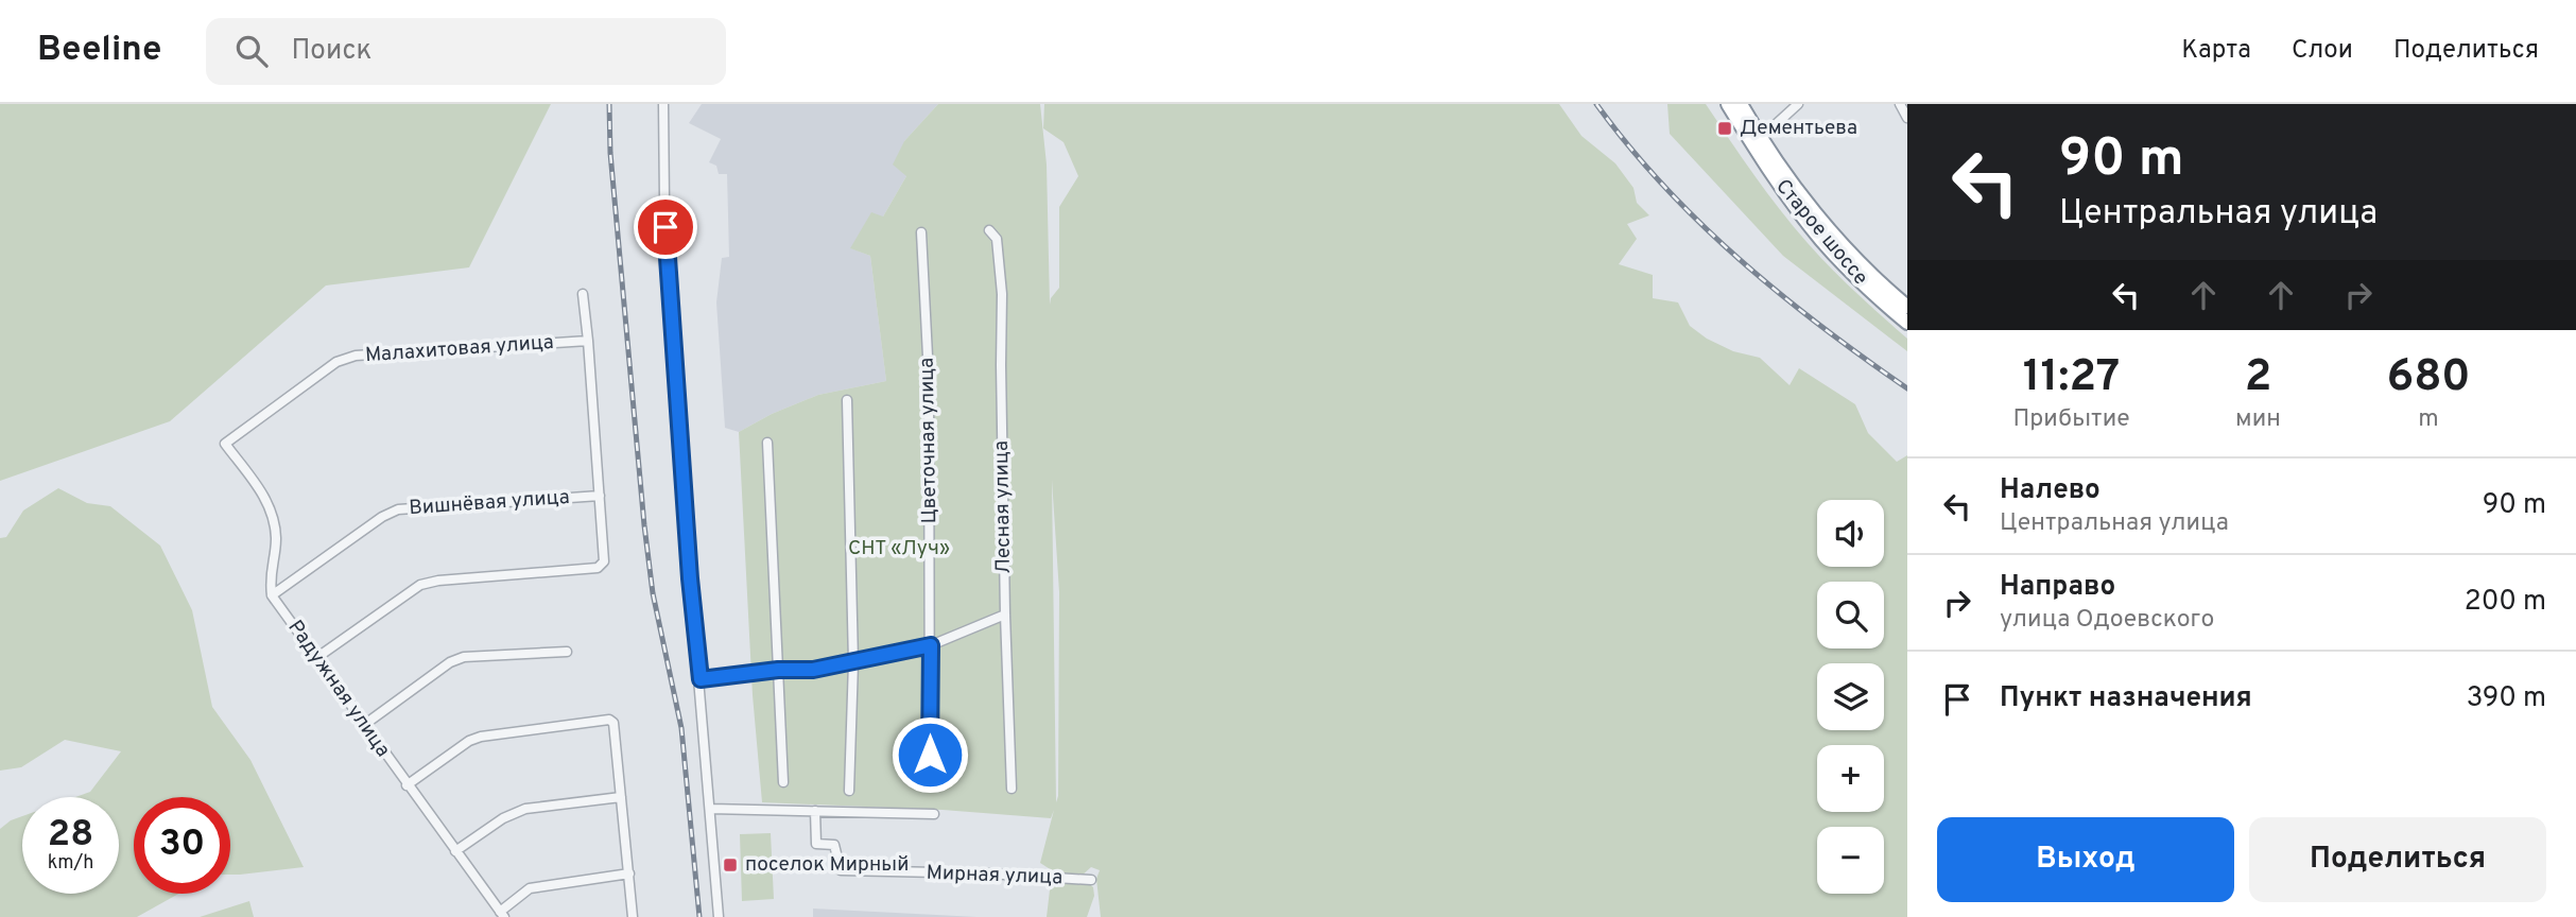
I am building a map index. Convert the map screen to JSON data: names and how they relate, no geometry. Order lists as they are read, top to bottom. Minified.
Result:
{"streets":{"highway":["Старое шоссе"],"street":["Малахитовая улица","Цветочная улица","Вишнёвая улица","Лесная улица","Радужная улица","Мирная улица"]},"crossings":[["Малахитовая улица","Вишнёвая улица"],["Малахитовая улица","Радужная улица"],["Вишнёвая улица","Радужная улица"]],"parks":["СНТ «Луч»"],"places":{"transit":["Дементьева","поселок Мирный"]},"page":{"header":"Beeline","search":"Поиск","nav":["Карта","Слои","Поделиться"],"turn":["90 m","Центральная улица"],"eta":["11:27","Прибытие","2","мин","680","m"],"list":[{"name":"Налево","note":"Центральная улица","value":"90 m"},{"name":"Направо","note":"улица Одоевского","value":"200 m"},{"name":"Пункт назначения","value":"390 m"}],"map_buttons":["+","−"],"speed":"28 km/h","limit":"30","buttons":["Выход","Поделиться"]}}
